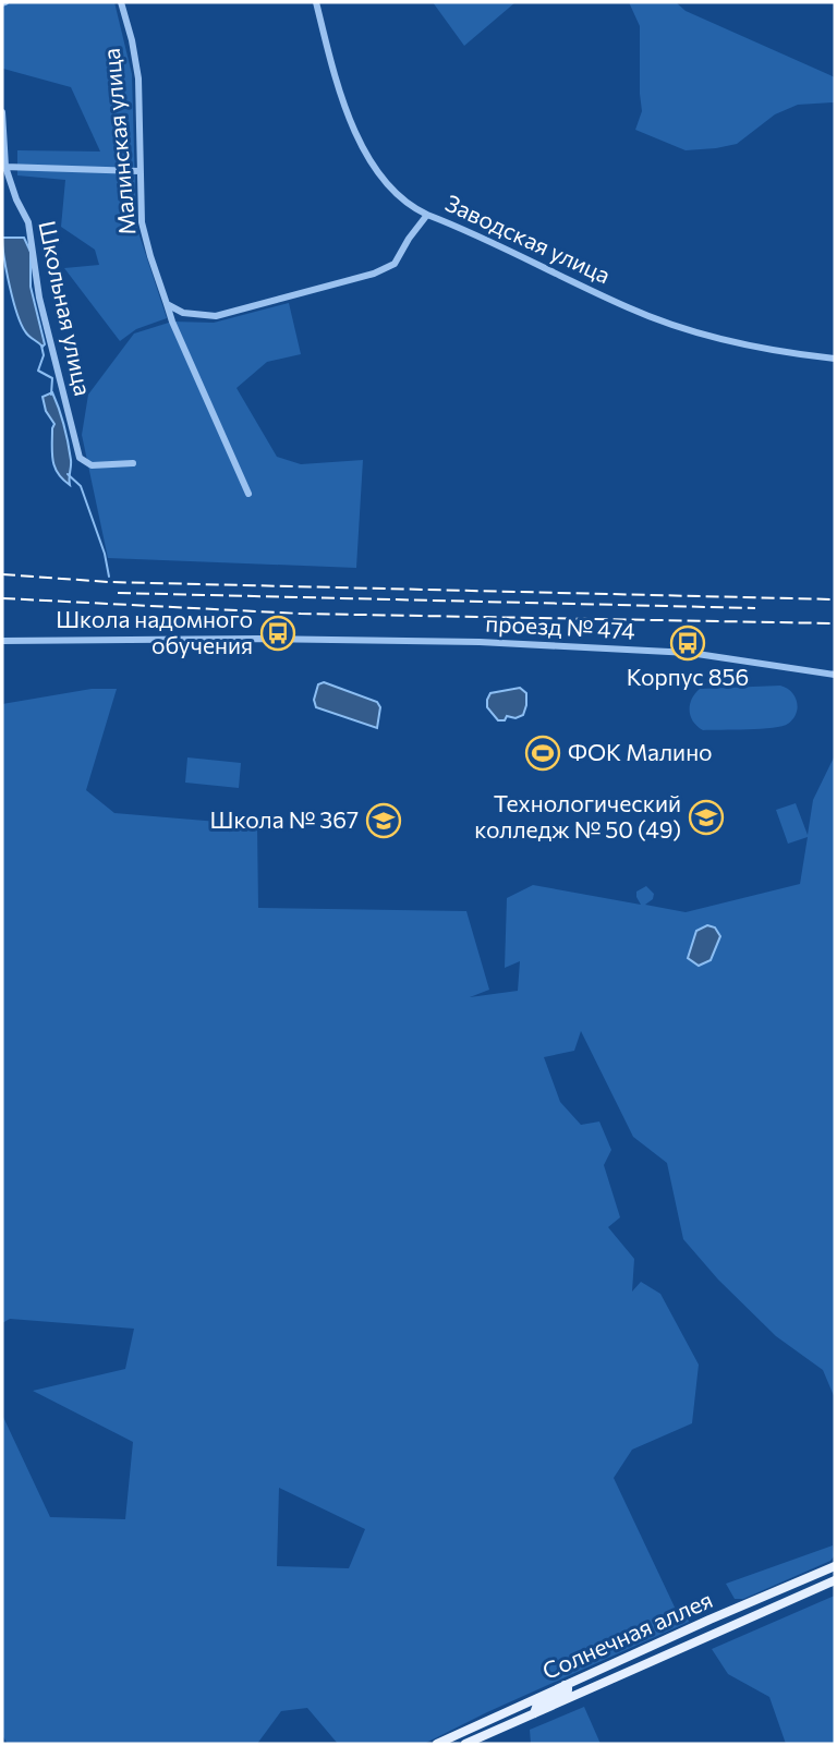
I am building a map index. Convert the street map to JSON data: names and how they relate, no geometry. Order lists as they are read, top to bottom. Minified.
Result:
{"streets":{"main road":["Солнечная аллея"],"street":["Малинская улица","Заводская улица","Школьная улица","проезд № 474"]},"crossings":[["Малинская улица","Заводская улица"]],"places":{"bus stop":["Школа надомного обучения","Корпус 856"],"sports":["ФОК Малино"],"school or university":["Технологический колледж № 50 (49)","Школа № 367"]}}
